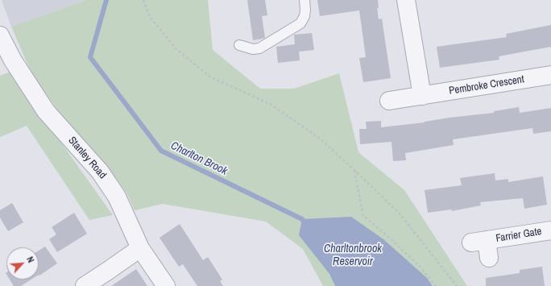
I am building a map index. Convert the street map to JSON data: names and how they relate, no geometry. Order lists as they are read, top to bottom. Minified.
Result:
{"streets":{"street":["Pembroke Crescent","Stanley Road","Farrier Gate"]},"water":["Charlton Brook","Charltonbrook Reservoir"],"north":"top right"}
